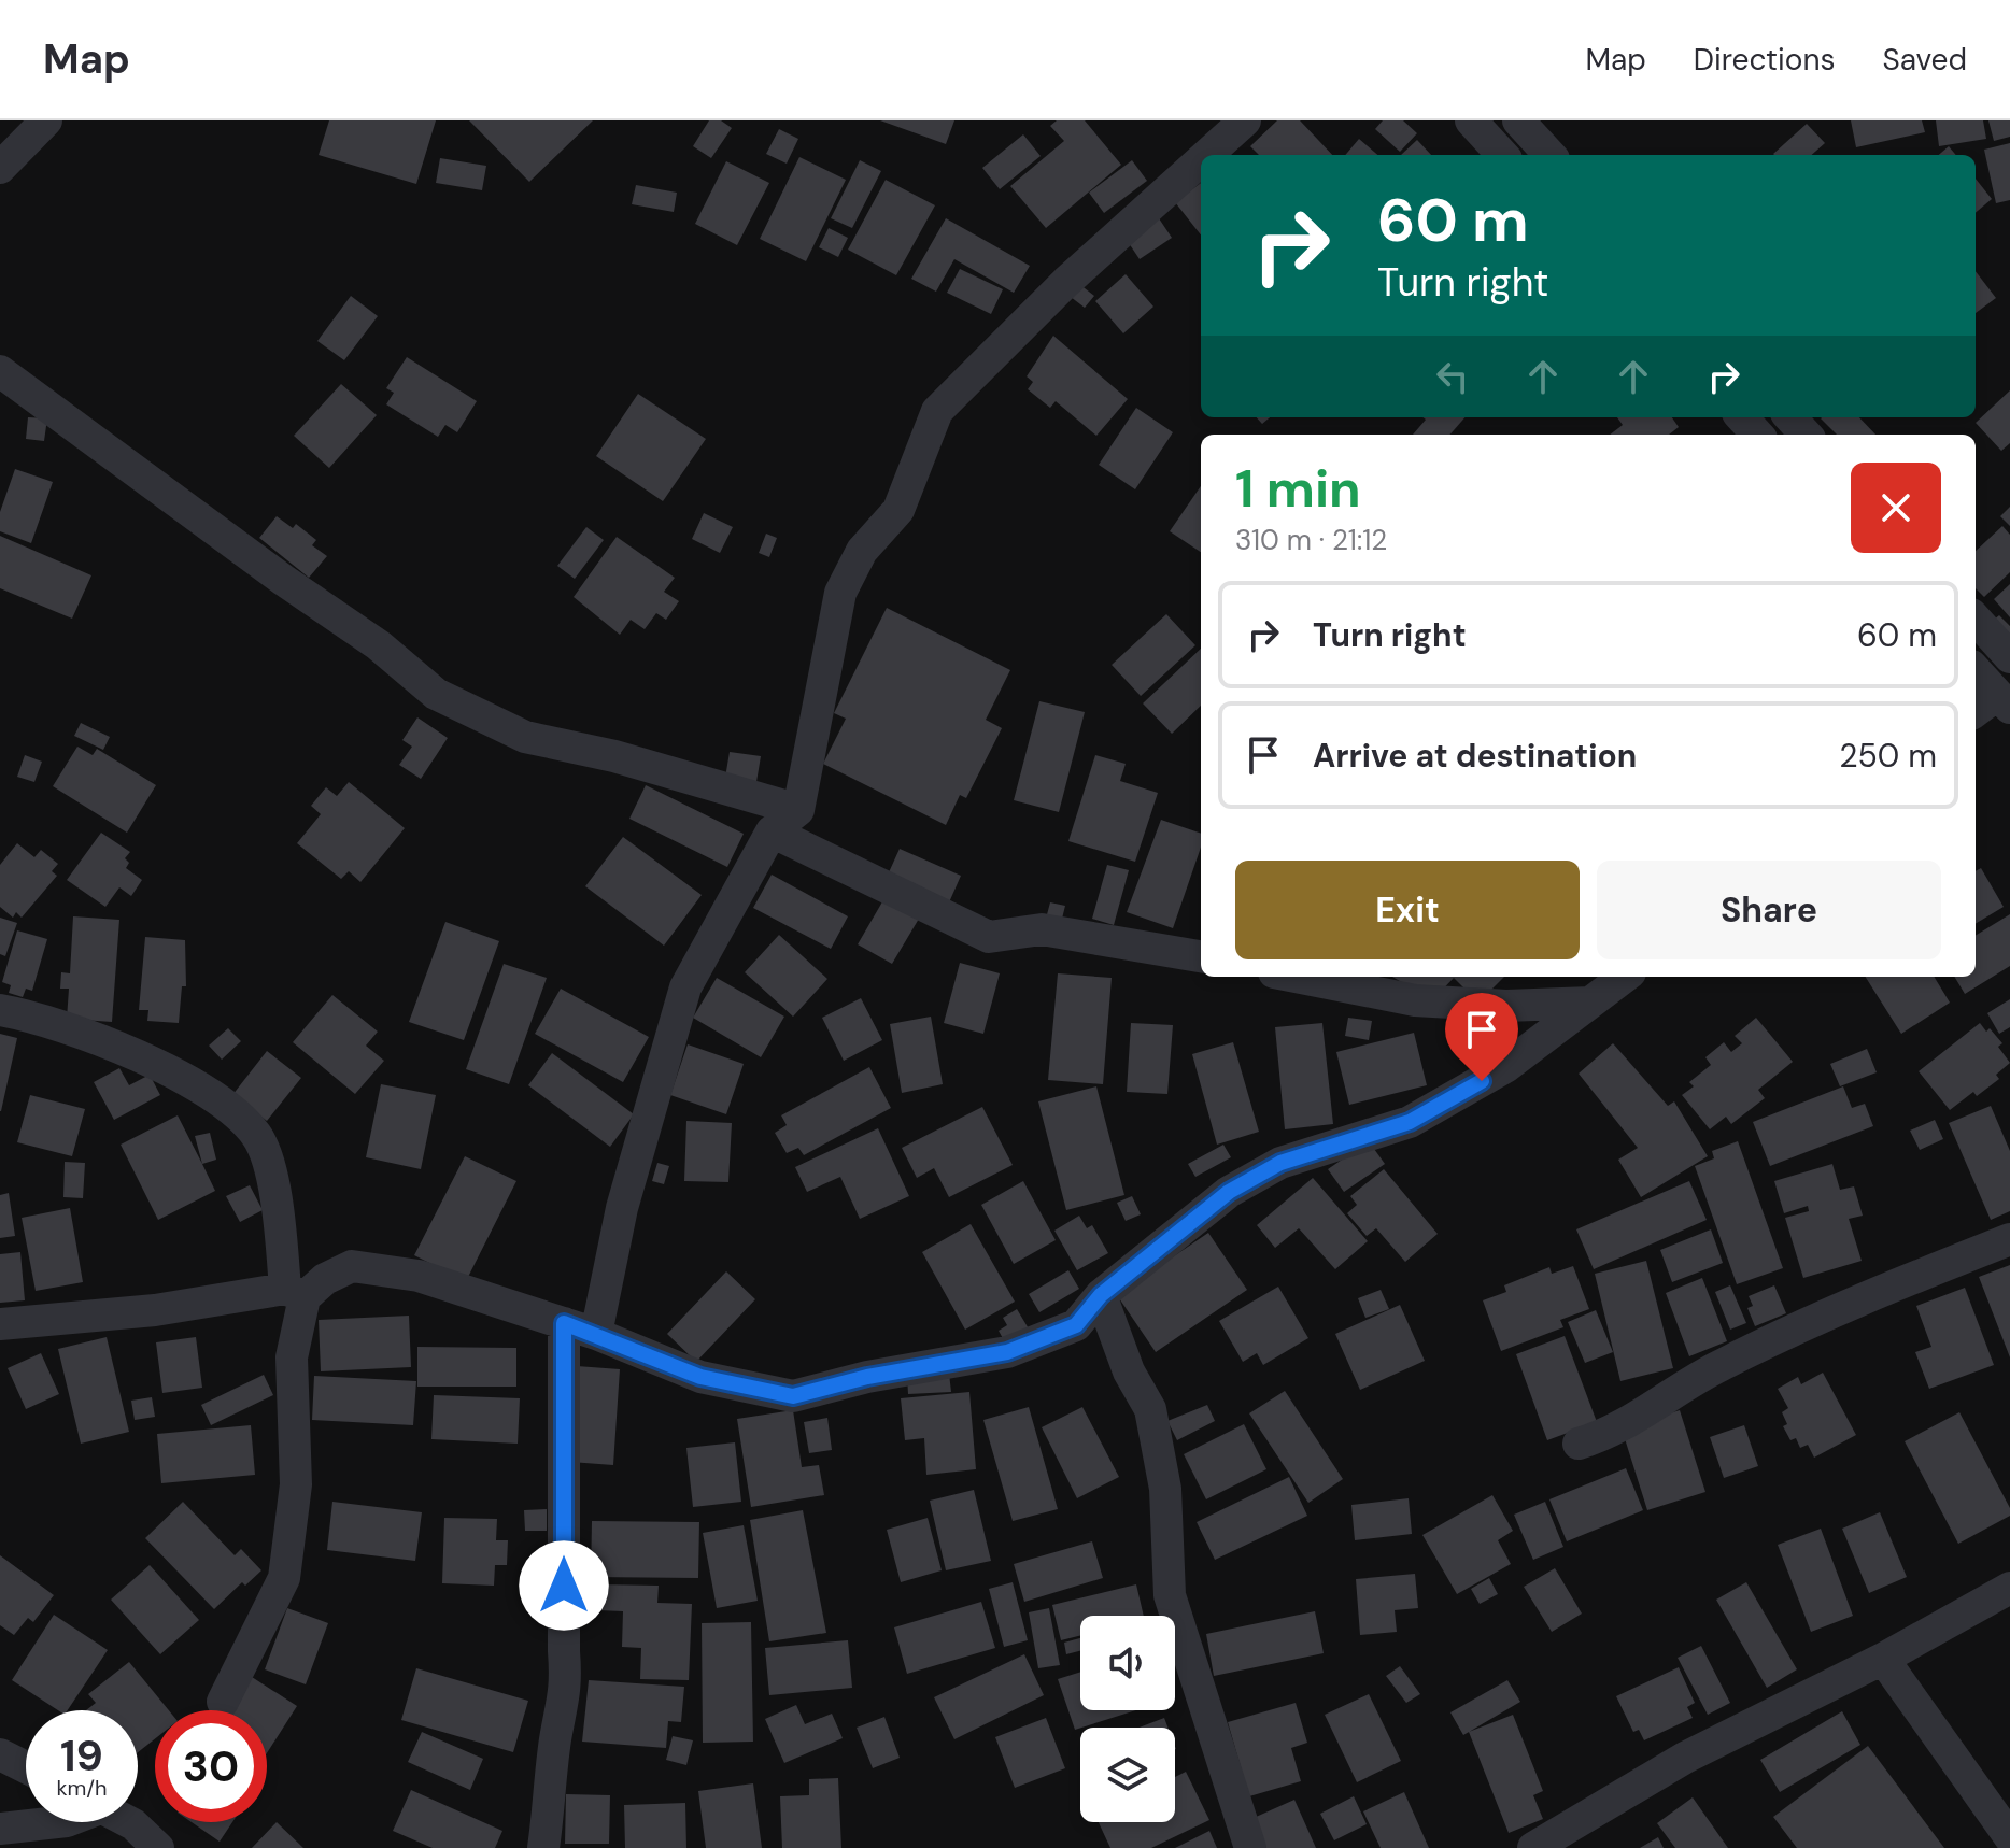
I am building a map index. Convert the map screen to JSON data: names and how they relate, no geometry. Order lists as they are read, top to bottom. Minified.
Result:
{"page":{"header":"Map","nav":["Map","Directions","Saved"],"turn":["60 m","Turn right"],"heading":["1 min","310 m · 21:12"],"list":[{"name":"Turn right","value":"60 m"},{"name":"Arrive at destination","value":"250 m"}],"buttons":["Exit","Share"],"speed":"19 km/h","limit":"30"}}
